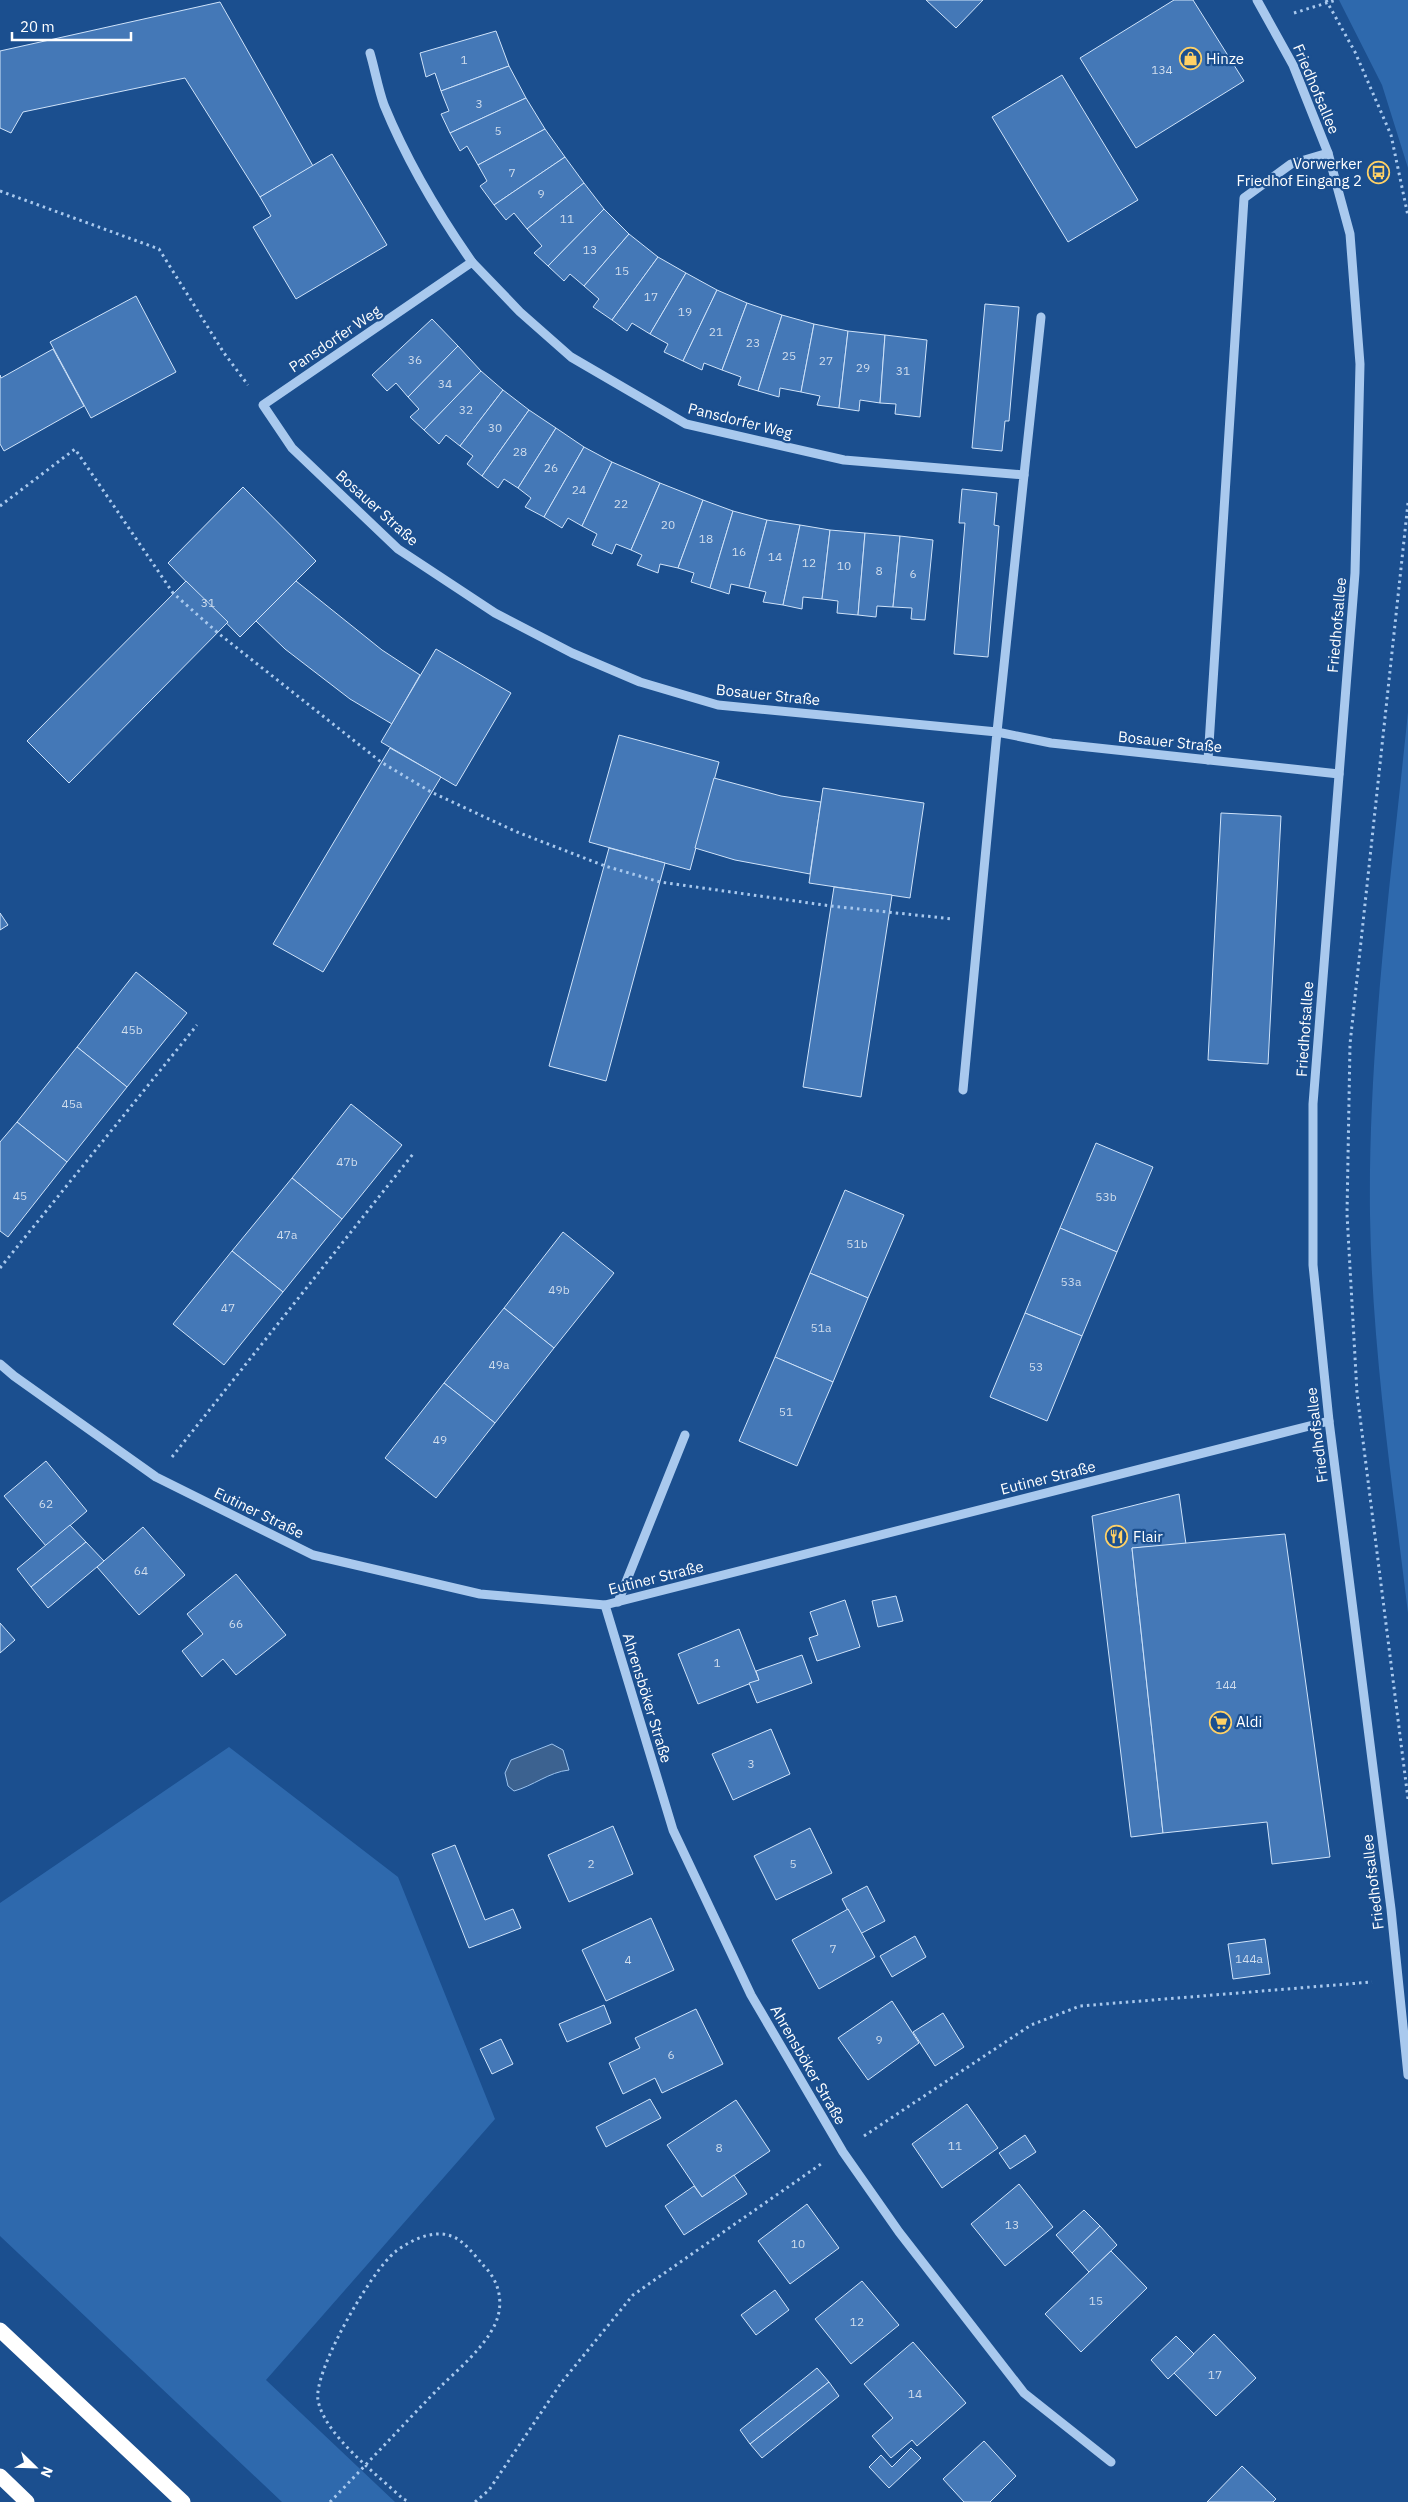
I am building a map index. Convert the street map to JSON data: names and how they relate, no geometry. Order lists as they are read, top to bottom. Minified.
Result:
{"streets":{"street":["Friedhofsallee","Pansdorfer Weg","Bosauer Straße","Eutiner Straße","Ahrensböker Straße"]},"crossings":[["Friedhofsallee","Bosauer Straße"],["Friedhofsallee","Eutiner Straße"],["Pansdorfer Weg","Bosauer Straße"],["Eutiner Straße","Ahrensböker Straße"]],"places":{"shop":["Hinze"],"bus stop":["Vorwerker Friedhof Eingang 2"],"restaurant":["Flair"],"supermarket":["Aldi"]},"house_numbers":["1","134","3","5","7","9","11","13","15","17","19","21","23","25","36","27","29","31","34","32","30","28","26","24","22","20","18","16","14","12","10","8","6","31","45b","45a","47b","45","53b","47a","51b","53a","49b","47","51a","49a","53","51","49","62","64","66","1","144","3","2","5","7","144a","4","9","6","11","8","13","10","15","12","17","14"],"scale_bar":"20 m","north":"bottom right"}
